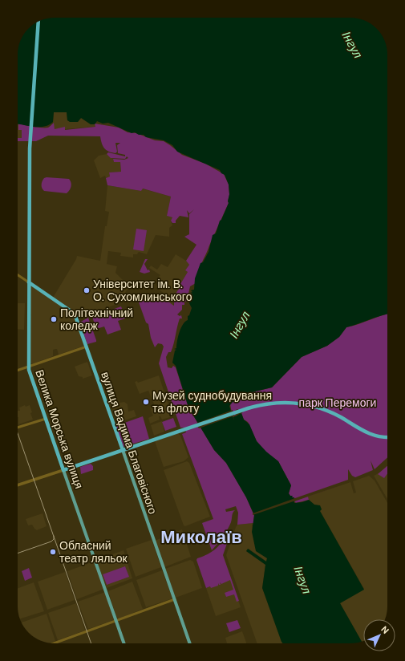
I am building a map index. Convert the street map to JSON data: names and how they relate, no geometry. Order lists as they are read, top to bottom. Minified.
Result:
{"streets":{"highway":["Велика Морська вулиця","вулиця Вадима Благовісного"]},"crossings":[["Велика Морська вулиця","вулиця Вадима Благовісного"]],"districts":["Миколаїв"],"water":["Інгул"],"parks":["парк Перемоги"],"places":["Університет ім. В. О. Сухомлинського","Політехнічний коледж","Музей суднобудування та флоту","Обласний театр ляльок"],"north":"top right"}
